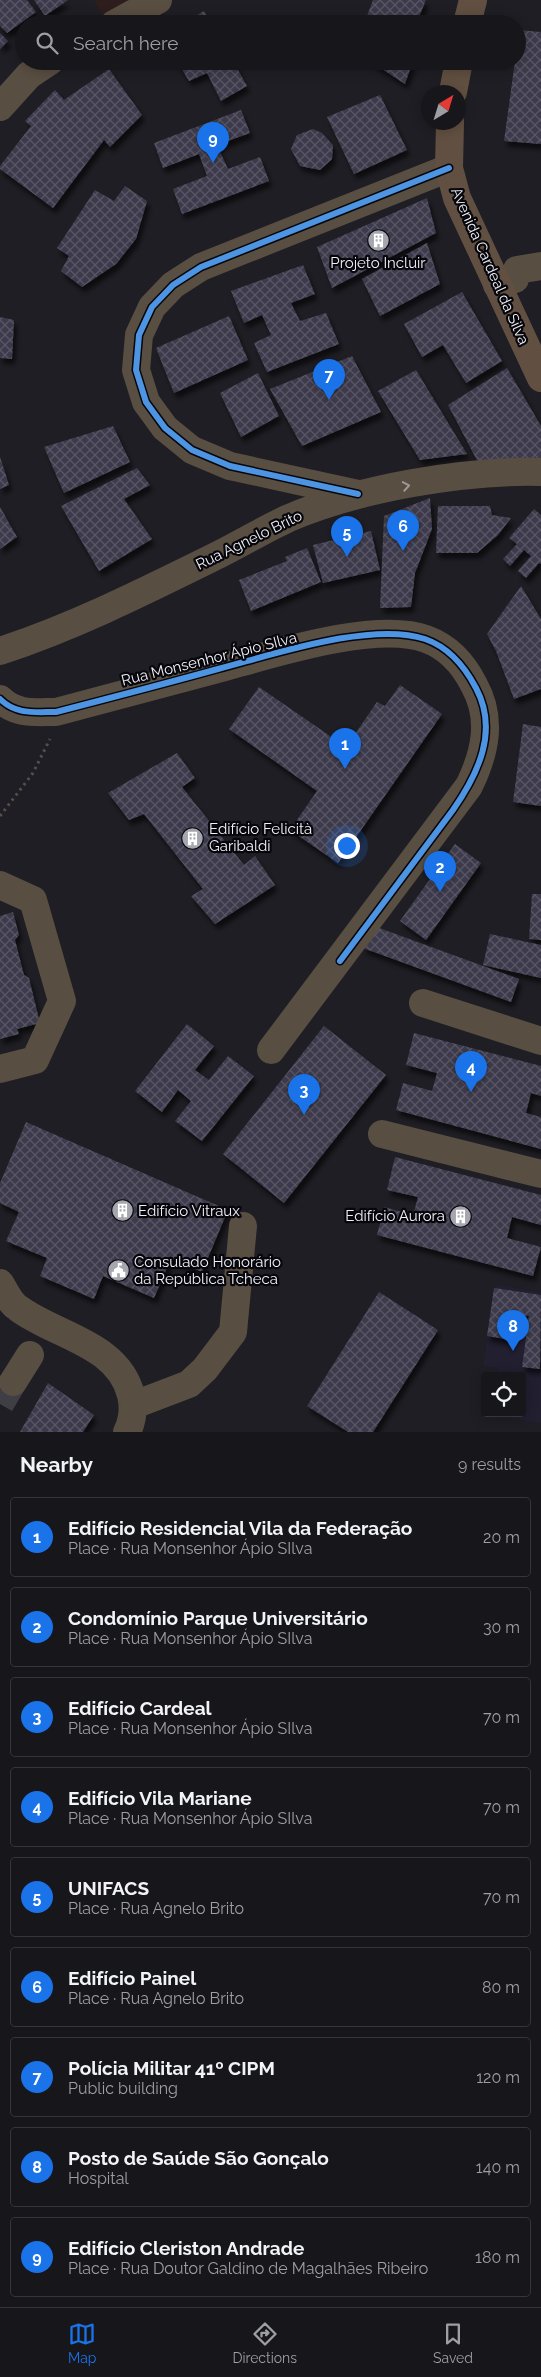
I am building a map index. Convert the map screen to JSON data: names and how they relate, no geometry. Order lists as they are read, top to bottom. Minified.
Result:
{"streets":{"main road":["Avenida Cardeal da Silva"],"street":["Rua Agnelo Brito","Rua Monsenhor Ápio SIlva"]},"places":{"building":["Projeto Incluir","Edifício Felicità Garibaldi","Edifício Vitraux","Edifício Aurora"],"public building":["Consulado Honorário da República Tcheca"]},"north":"top right","page":{"search":"Search here","pins":["9","7","6","5","1","2","4","3","8"],"heading":["Nearby","9 results"],"list":[{"mark":"1","name":"Edifício Residencial Vila da Federação","note":"Place · Rua Monsenhor Ápio SIlva","value":"20 m"},{"mark":"2","name":"Condomínio Parque Universitário","note":"Place · Rua Monsenhor Ápio SIlva","value":"30 m"},{"mark":"3","name":"Edifício Cardeal","note":"Place · Rua Monsenhor Ápio SIlva","value":"70 m"},{"mark":"4","name":"Edifício Vila Mariane","note":"Place · Rua Monsenhor Ápio SIlva","value":"70 m"},{"mark":"5","name":"UNIFACS","note":"Place · Rua Agnelo Brito","value":"70 m"},{"mark":"6","name":"Edifício Painel","note":"Place · Rua Agnelo Brito","value":"80 m"},{"mark":"7","name":"Polícia Militar 41º CIPM","note":"Public building","value":"120 m"},{"mark":"8","name":"Posto de Saúde São Gonçalo","note":"Hospital","value":"140 m"},{"mark":"9","name":"Edifício Cleriston Andrade","note":"Place · Rua Doutor Galdino de Magalhães Ribeiro","value":"180 m"}],"nav":["Map","Directions","Saved"]}}
